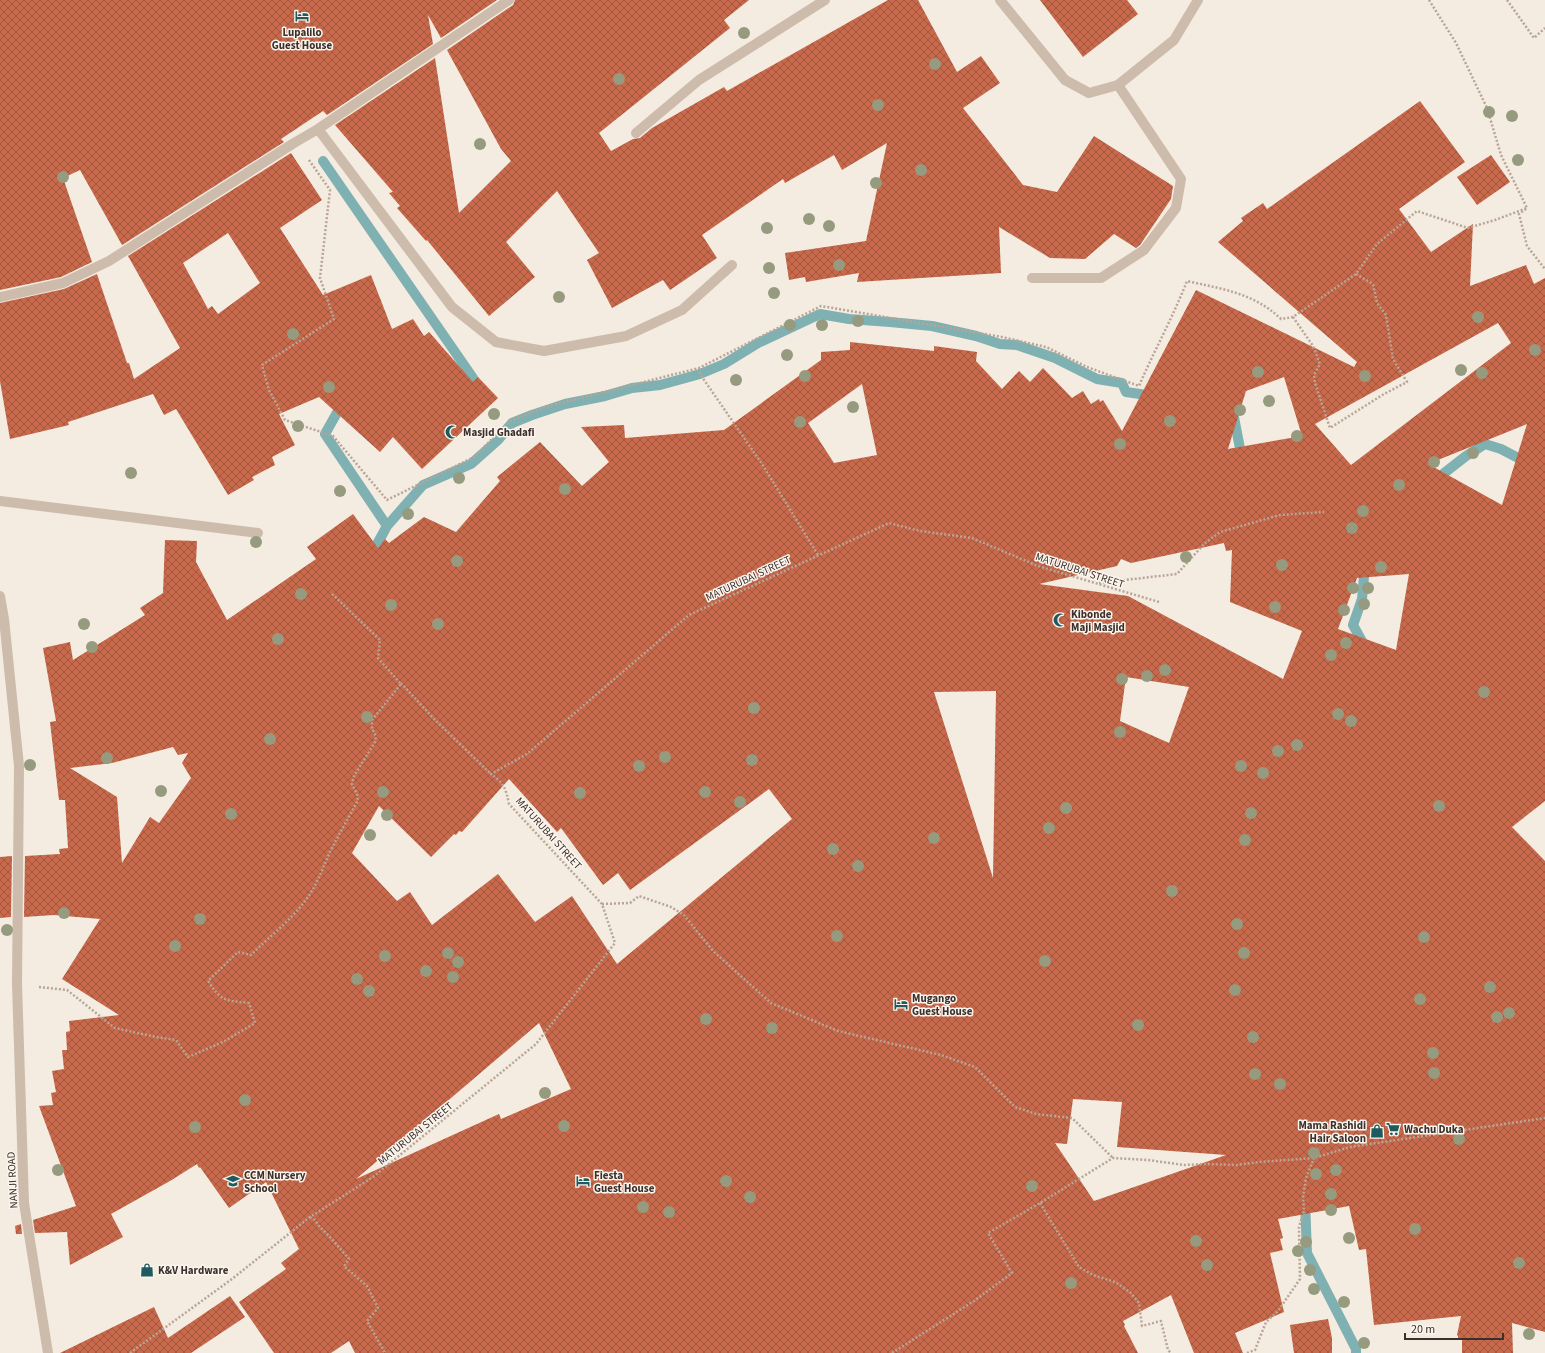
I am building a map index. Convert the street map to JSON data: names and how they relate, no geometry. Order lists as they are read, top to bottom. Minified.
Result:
{"streets":{"street":["NANJI ROAD"],"path":["MATURUBAI STREET"]},"places":{"hotel":["Lupalilo Guest House","Mugango Guest House","Fiesta Guest House"],"mosque":["Masjid Ghadafi","Kibonde Maji Masjid"],"supermarket":["Wachu Duka"],"shop":["Mama Rashidi Hair Saloon","K&V Hardware"],"school or university":["CCM Nursery School"]},"scale_bar":"20 m"}
